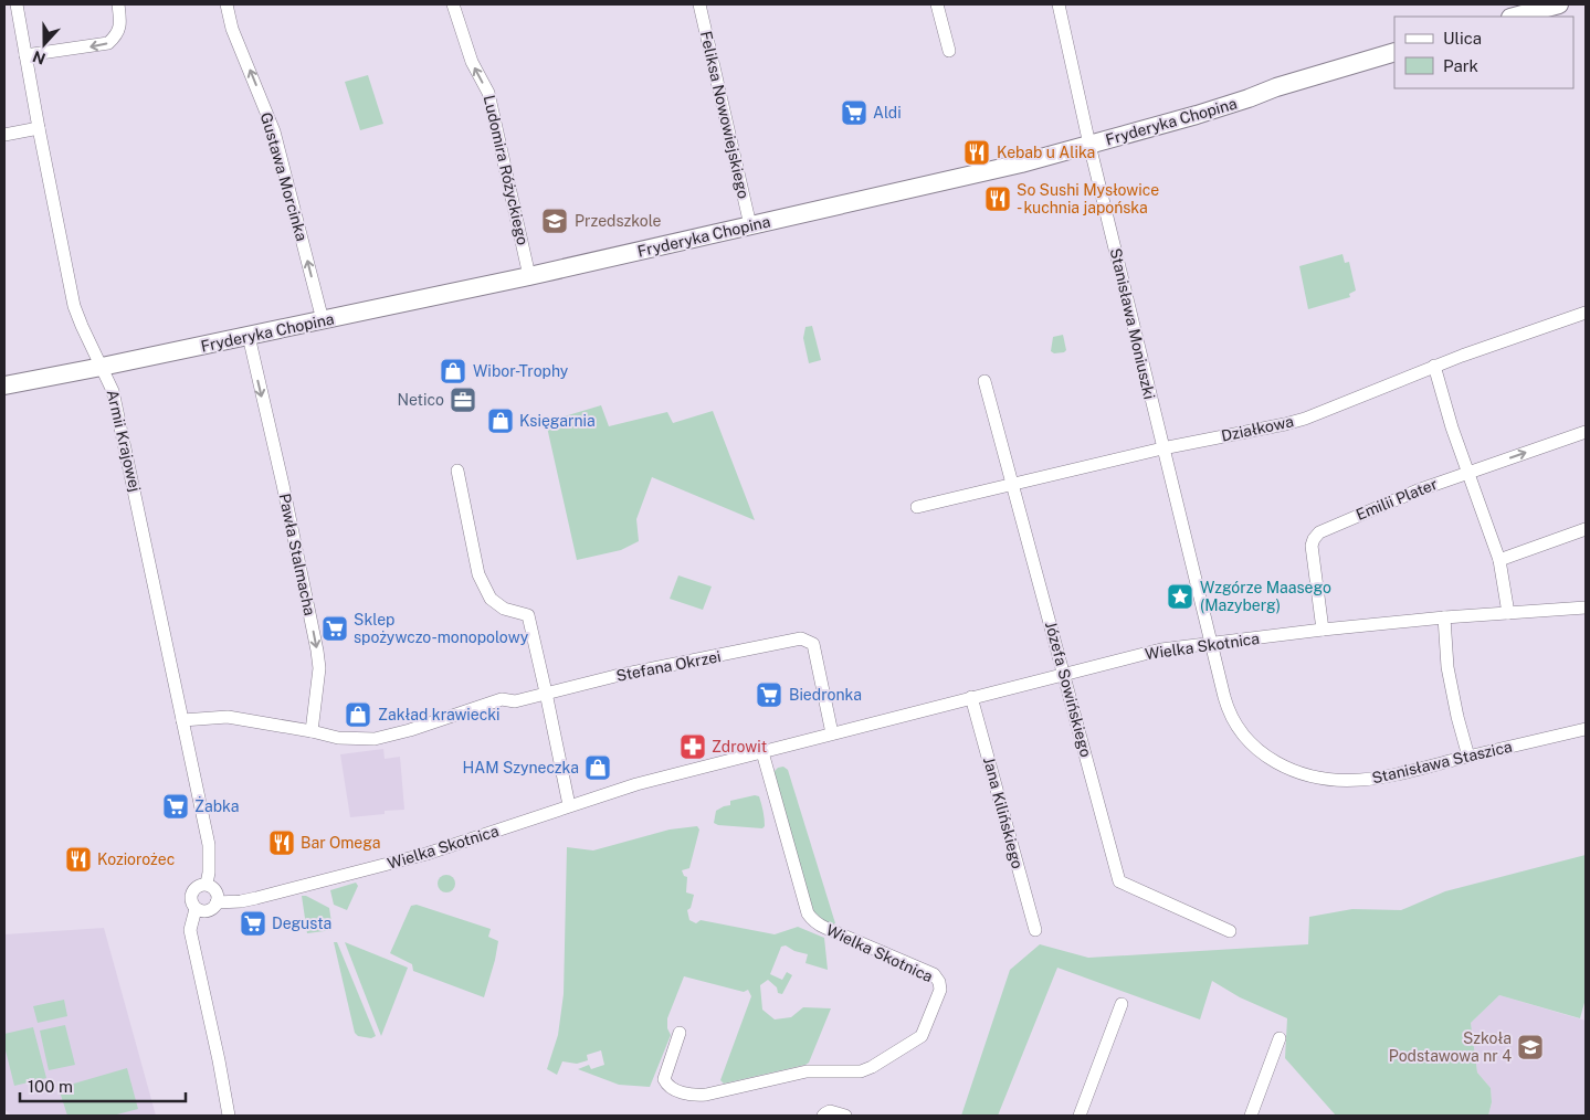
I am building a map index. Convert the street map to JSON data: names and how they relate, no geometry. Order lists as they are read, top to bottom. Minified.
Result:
{"streets":{"street":["Feliksa Nowowiejskiego","Fryderyka Chopina","Ludomira Różyckiego","Gustawa Morcinka","Stanisława Moniuszki","Działkowa","Armii Krajowej","Emilii Plater","Pawła Stalmacha","Wielka Skotnica","Stefana Okrzei","Józefa Sowińskiego","Stanisława Staszica","Jana Kilińskiego"]},"crossings":[["Feliksa Nowowiejskiego","Fryderyka Chopina"],["Fryderyka Chopina","Ludomira Różyckiego"],["Fryderyka Chopina","Gustawa Morcinka"],["Fryderyka Chopina","Stanisława Moniuszki"],["Fryderyka Chopina","Armii Krajowej"],["Fryderyka Chopina","Pawła Stalmacha"],["Stanisława Moniuszki","Działkowa"],["Stanisława Moniuszki","Wielka Skotnica"],["Stanisława Moniuszki","Stanisława Staszica"],["Działkowa","Józefa Sowińskiego"],["Armii Krajowej","Wielka Skotnica"],["Emilii Plater","Wielka Skotnica"],["Wielka Skotnica","Stefana Okrzei"],["Wielka Skotnica","Józefa Sowińskiego"],["Wielka Skotnica","Stanisława Staszica"],["Wielka Skotnica","Jana Kilińskiego"]],"one_way":["Ludomira Różyckiego","Gustawa Morcinka","Pawła Stalmacha"],"places":{"supermarket":["Aldi","Sklep spożywczo-monopolowy","Biedronka","Żabka","Degusta"],"restaurant":["Kebab u Alika","So Sushi Mysłowice - kuchnia japońska","Bar Omega","Koziorożec"],"school or university":["Przedszkole","Szkoła Podstawowa nr 4"],"shop":["Wibor-Trophy","Księgarnia","Zakład krawiecki","HAM Szyneczka"],"office":["Netico"],"place":["Wzgórze Maasego (Mazyberg)"],"pharmacy":["Zdrowit"]},"legend":["Ulica","Park"],"scale_bar":"100 m","north":"bottom"}
